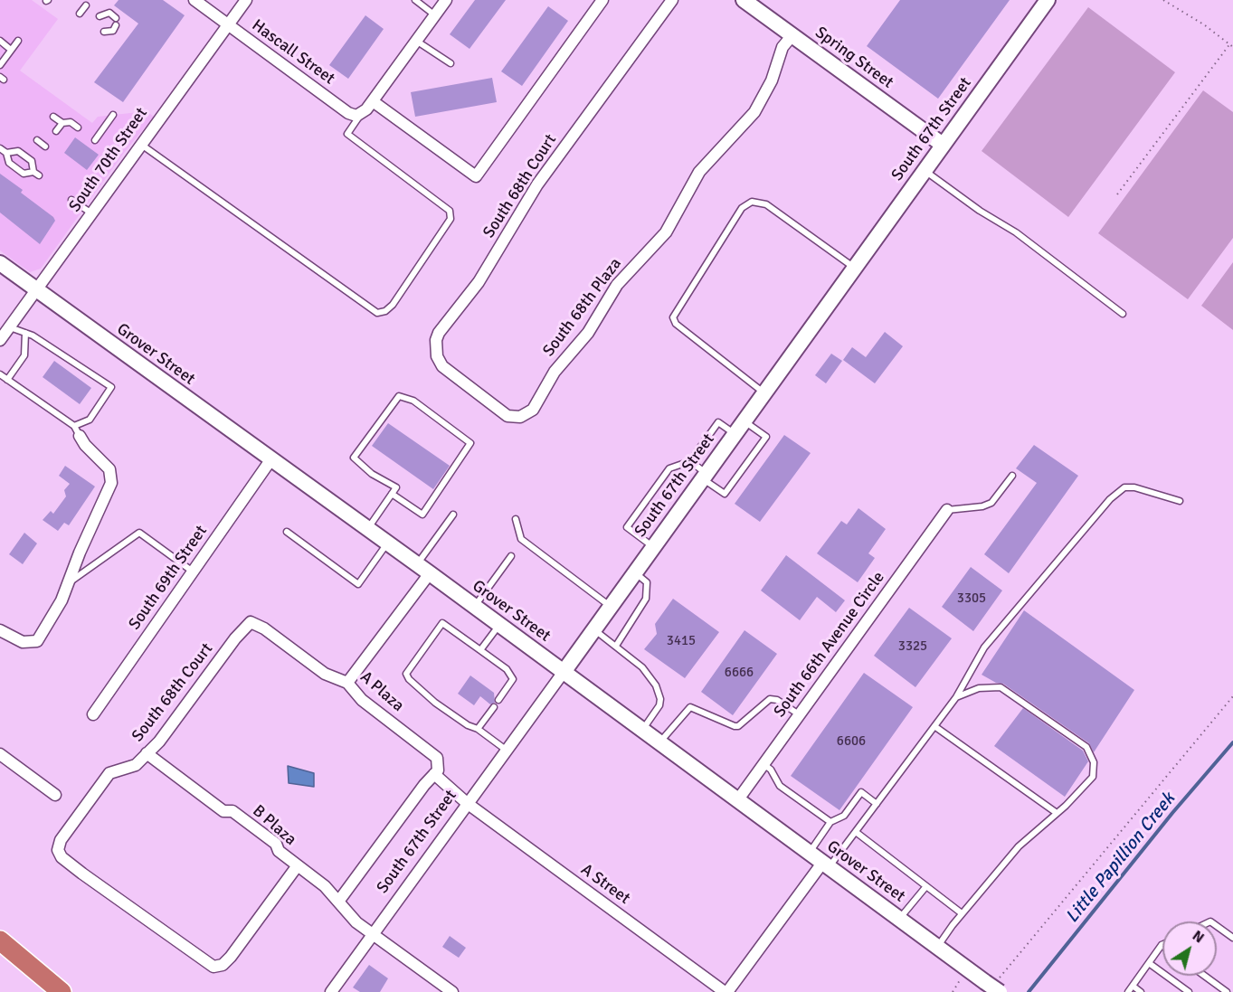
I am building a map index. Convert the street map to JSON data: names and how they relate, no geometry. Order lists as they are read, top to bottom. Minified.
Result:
{"streets":{"main road":["Spring Street","South 67th Street","Grover Street"],"street":["Hascall Street","South 70th Street","South 68th Court","South 68th Plaza","South 69th Street","South 66th Avenue Circle","A Plaza","B Plaza","A Street"]},"crossings":[["Hascall Street","South 70th Street"],["Spring Street","South 67th Street"],["Spring Street","South 68th Plaza"],["South 67th Street","Grover Street"],["South 67th Street","B Plaza"],["South 67th Street","A Street"],["South 70th Street","Grover Street"],["South 68th Court","South 68th Plaza"],["South 68th Court","A Plaza"],["South 68th Court","B Plaza"],["Grover Street","South 69th Street"],["Grover Street","South 66th Avenue Circle"]],"water":["Little Papillion Creek"],"house_numbers":["3305","3415","3325","6666","6606"],"north":"top right"}
